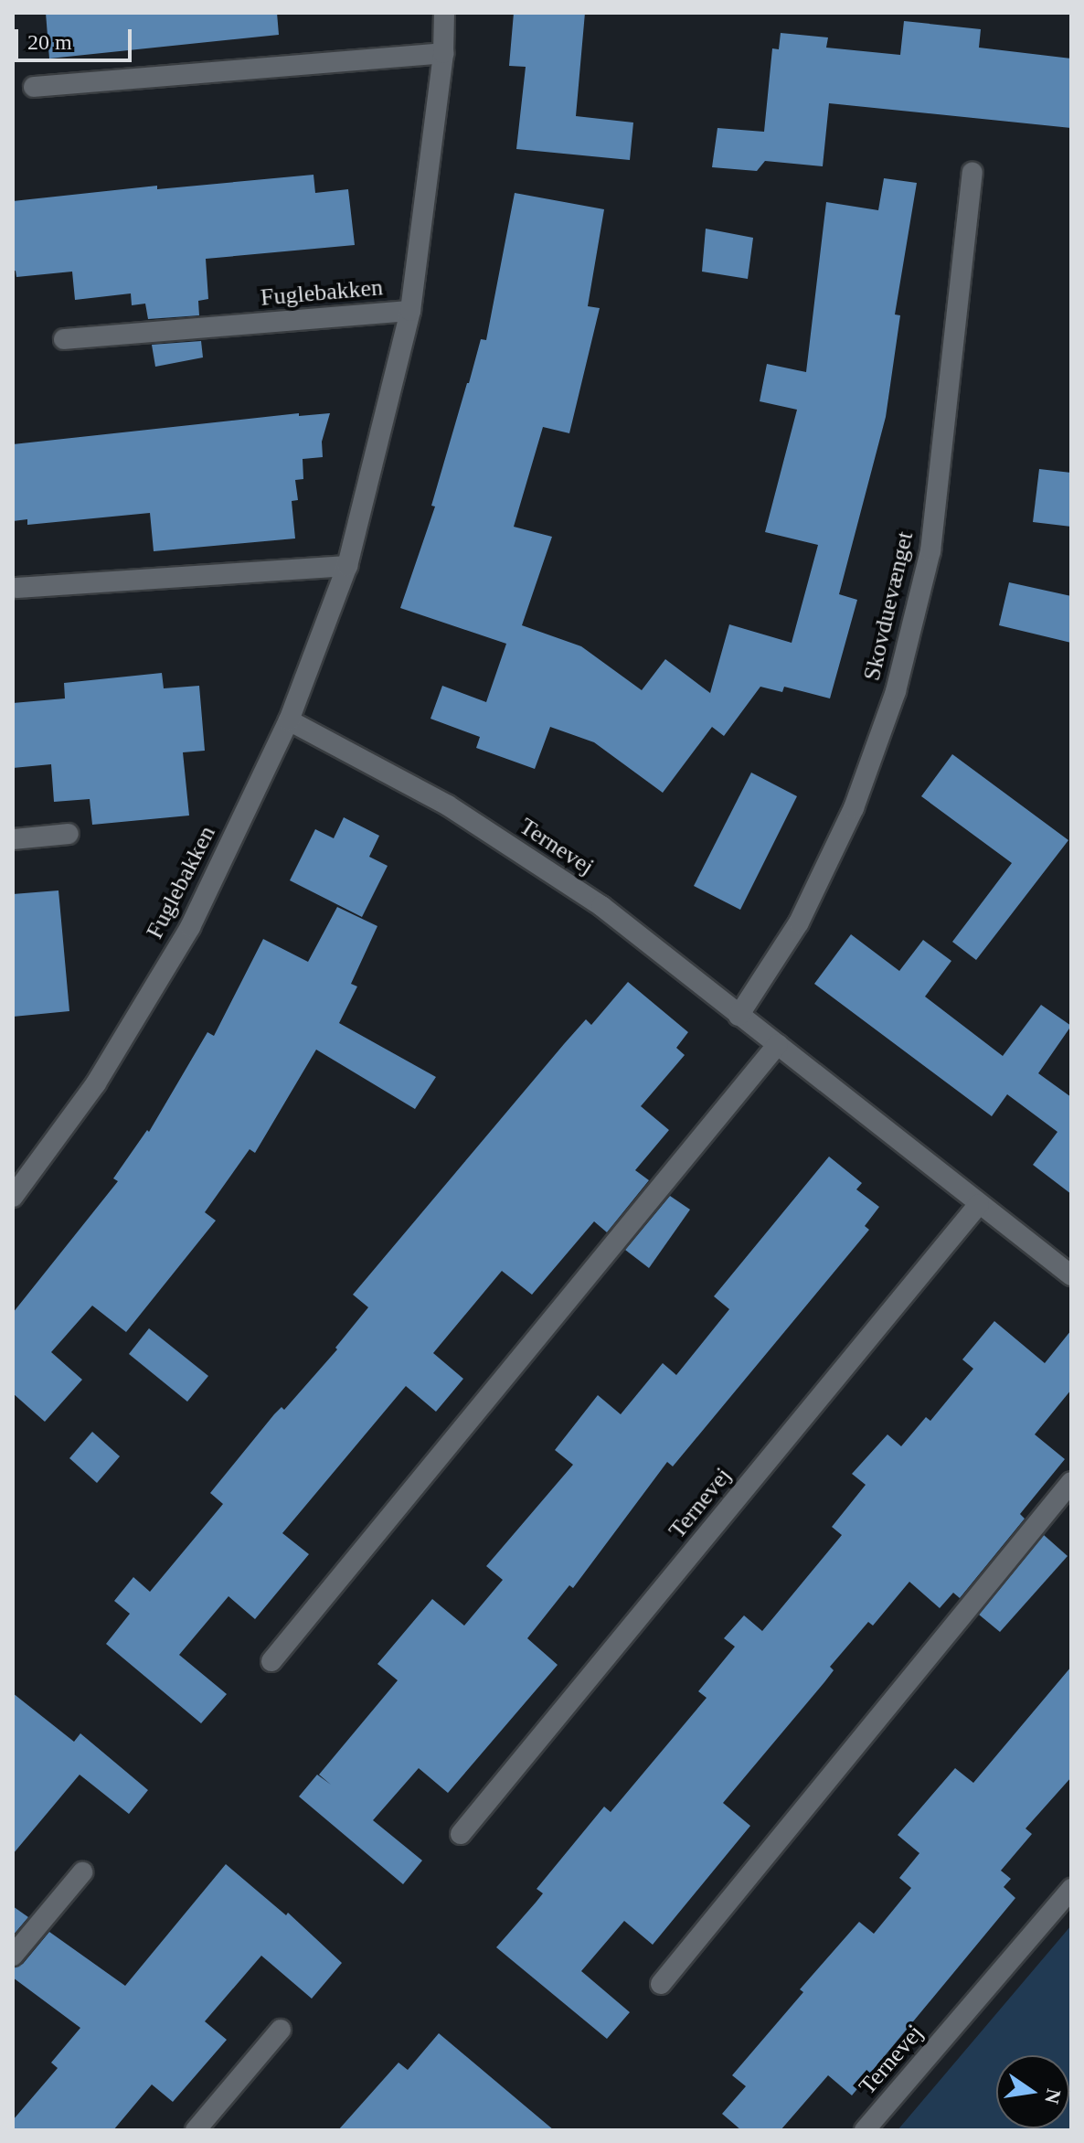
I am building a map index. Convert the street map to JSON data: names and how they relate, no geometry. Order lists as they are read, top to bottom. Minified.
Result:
{"streets":{"street":["Fuglebakken","Skovduevænget","Ternevej"]},"crossings":[["Fuglebakken","Ternevej"],["Skovduevænget","Ternevej"]],"scale_bar":"20 m","north":"right"}
